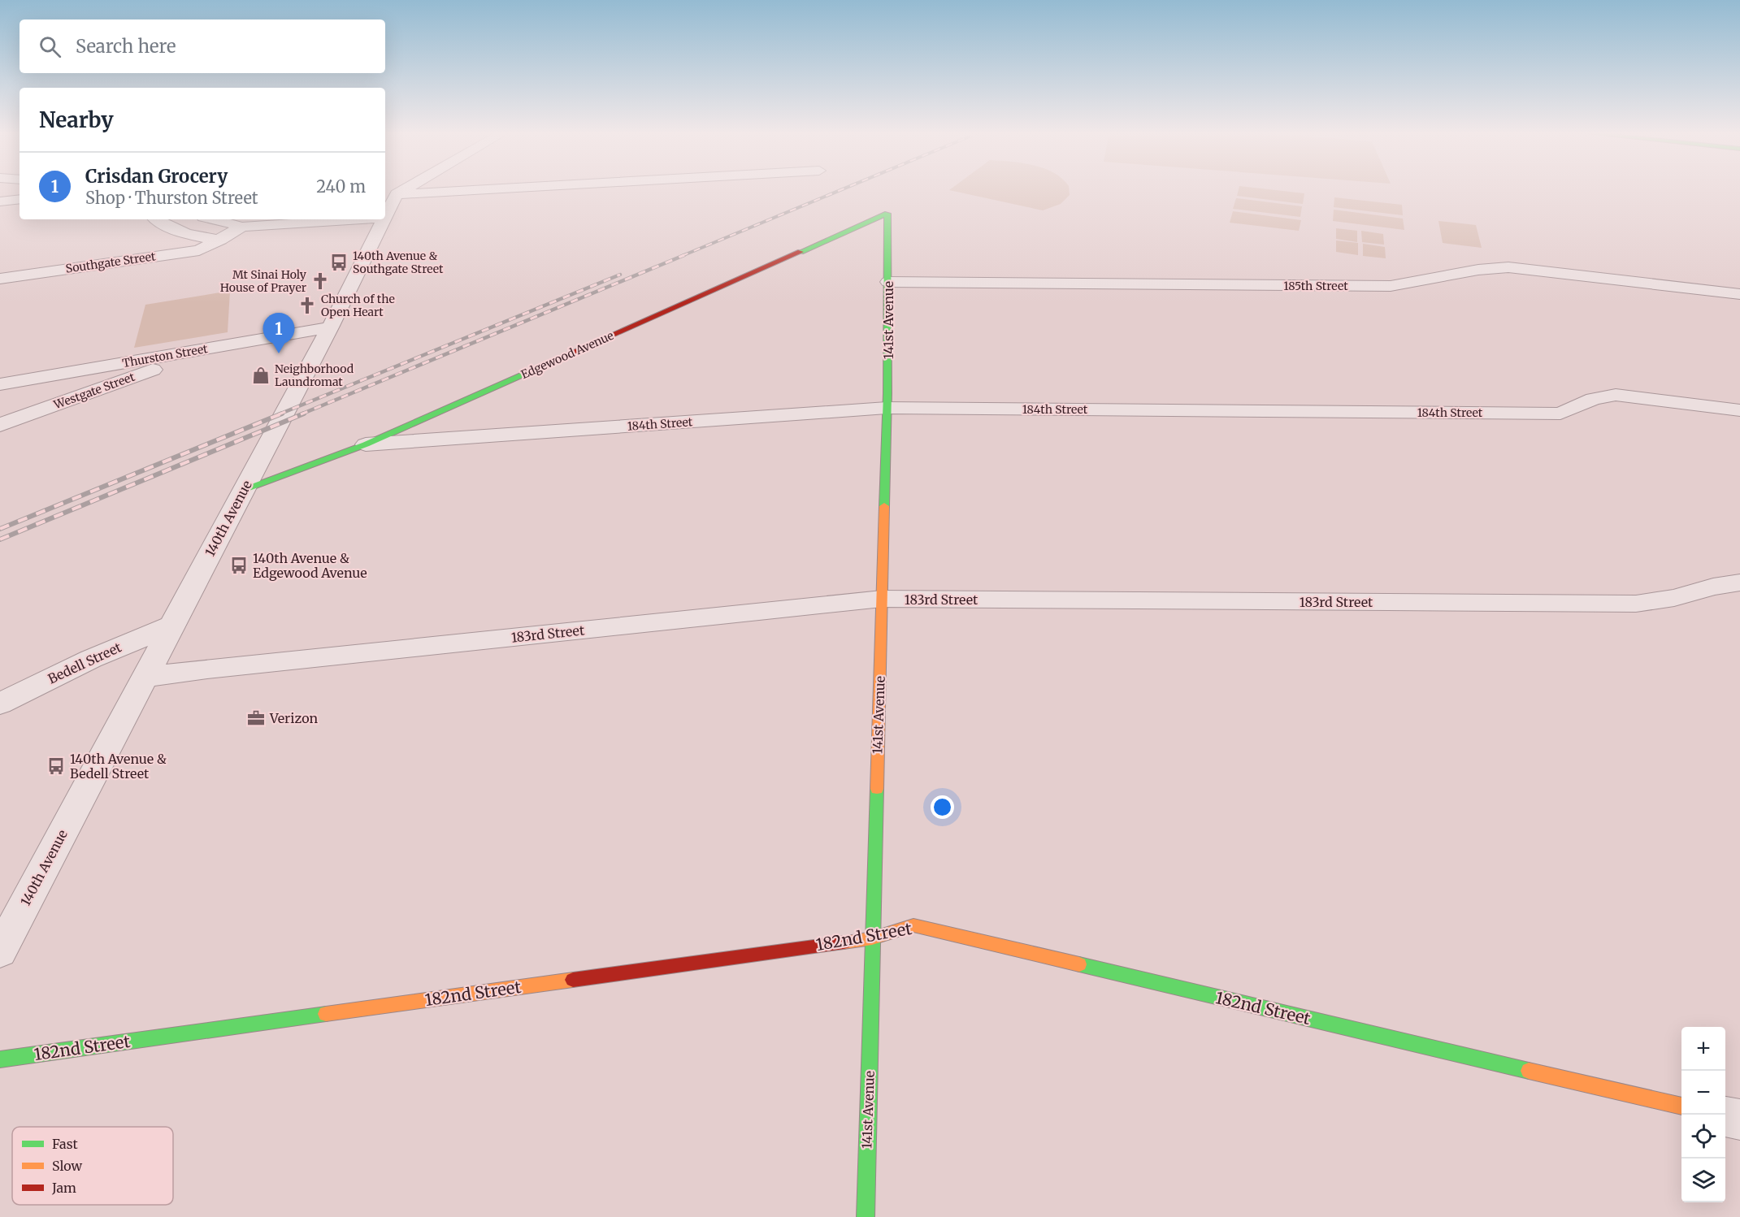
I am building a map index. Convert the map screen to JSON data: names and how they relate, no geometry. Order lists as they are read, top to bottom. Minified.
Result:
{"streets":{"street":["Southgate Street","185th Street","141st Avenue","Edgewood Avenue","Thurston Street","Westgate Street","184th Street","140th Avenue","183rd Street","Bedell Street","182nd Street"]},"crossings":[["Southgate Street","140th Avenue"],["185th Street","141st Avenue"],["141st Avenue","Edgewood Avenue"],["141st Avenue","184th Street"],["141st Avenue","183rd Street"],["141st Avenue","182nd Street"],["Edgewood Avenue","184th Street"],["Edgewood Avenue","140th Avenue"],["Thurston Street","Westgate Street"],["Thurston Street","140th Avenue"],["140th Avenue","183rd Street"],["140th Avenue","Bedell Street"]],"places":{"bus stop":["140th Avenue & Southgate Street","140th Avenue & Edgewood Avenue","140th Avenue & Bedell Street"],"church":["Mt Sinai Holy House of Prayer","Church of the Open Heart"],"shop":["Neighborhood Laundromat"],"office":["Verizon"]},"legend":["Fast","Slow","Jam"],"page":{"search":"Search here","heading":"Nearby","list":[{"mark":"1","name":"Crisdan Grocery","note":"Shop · Thurston Street","value":"240 m"}],"pins":"1","map_buttons":["+","−"]}}
